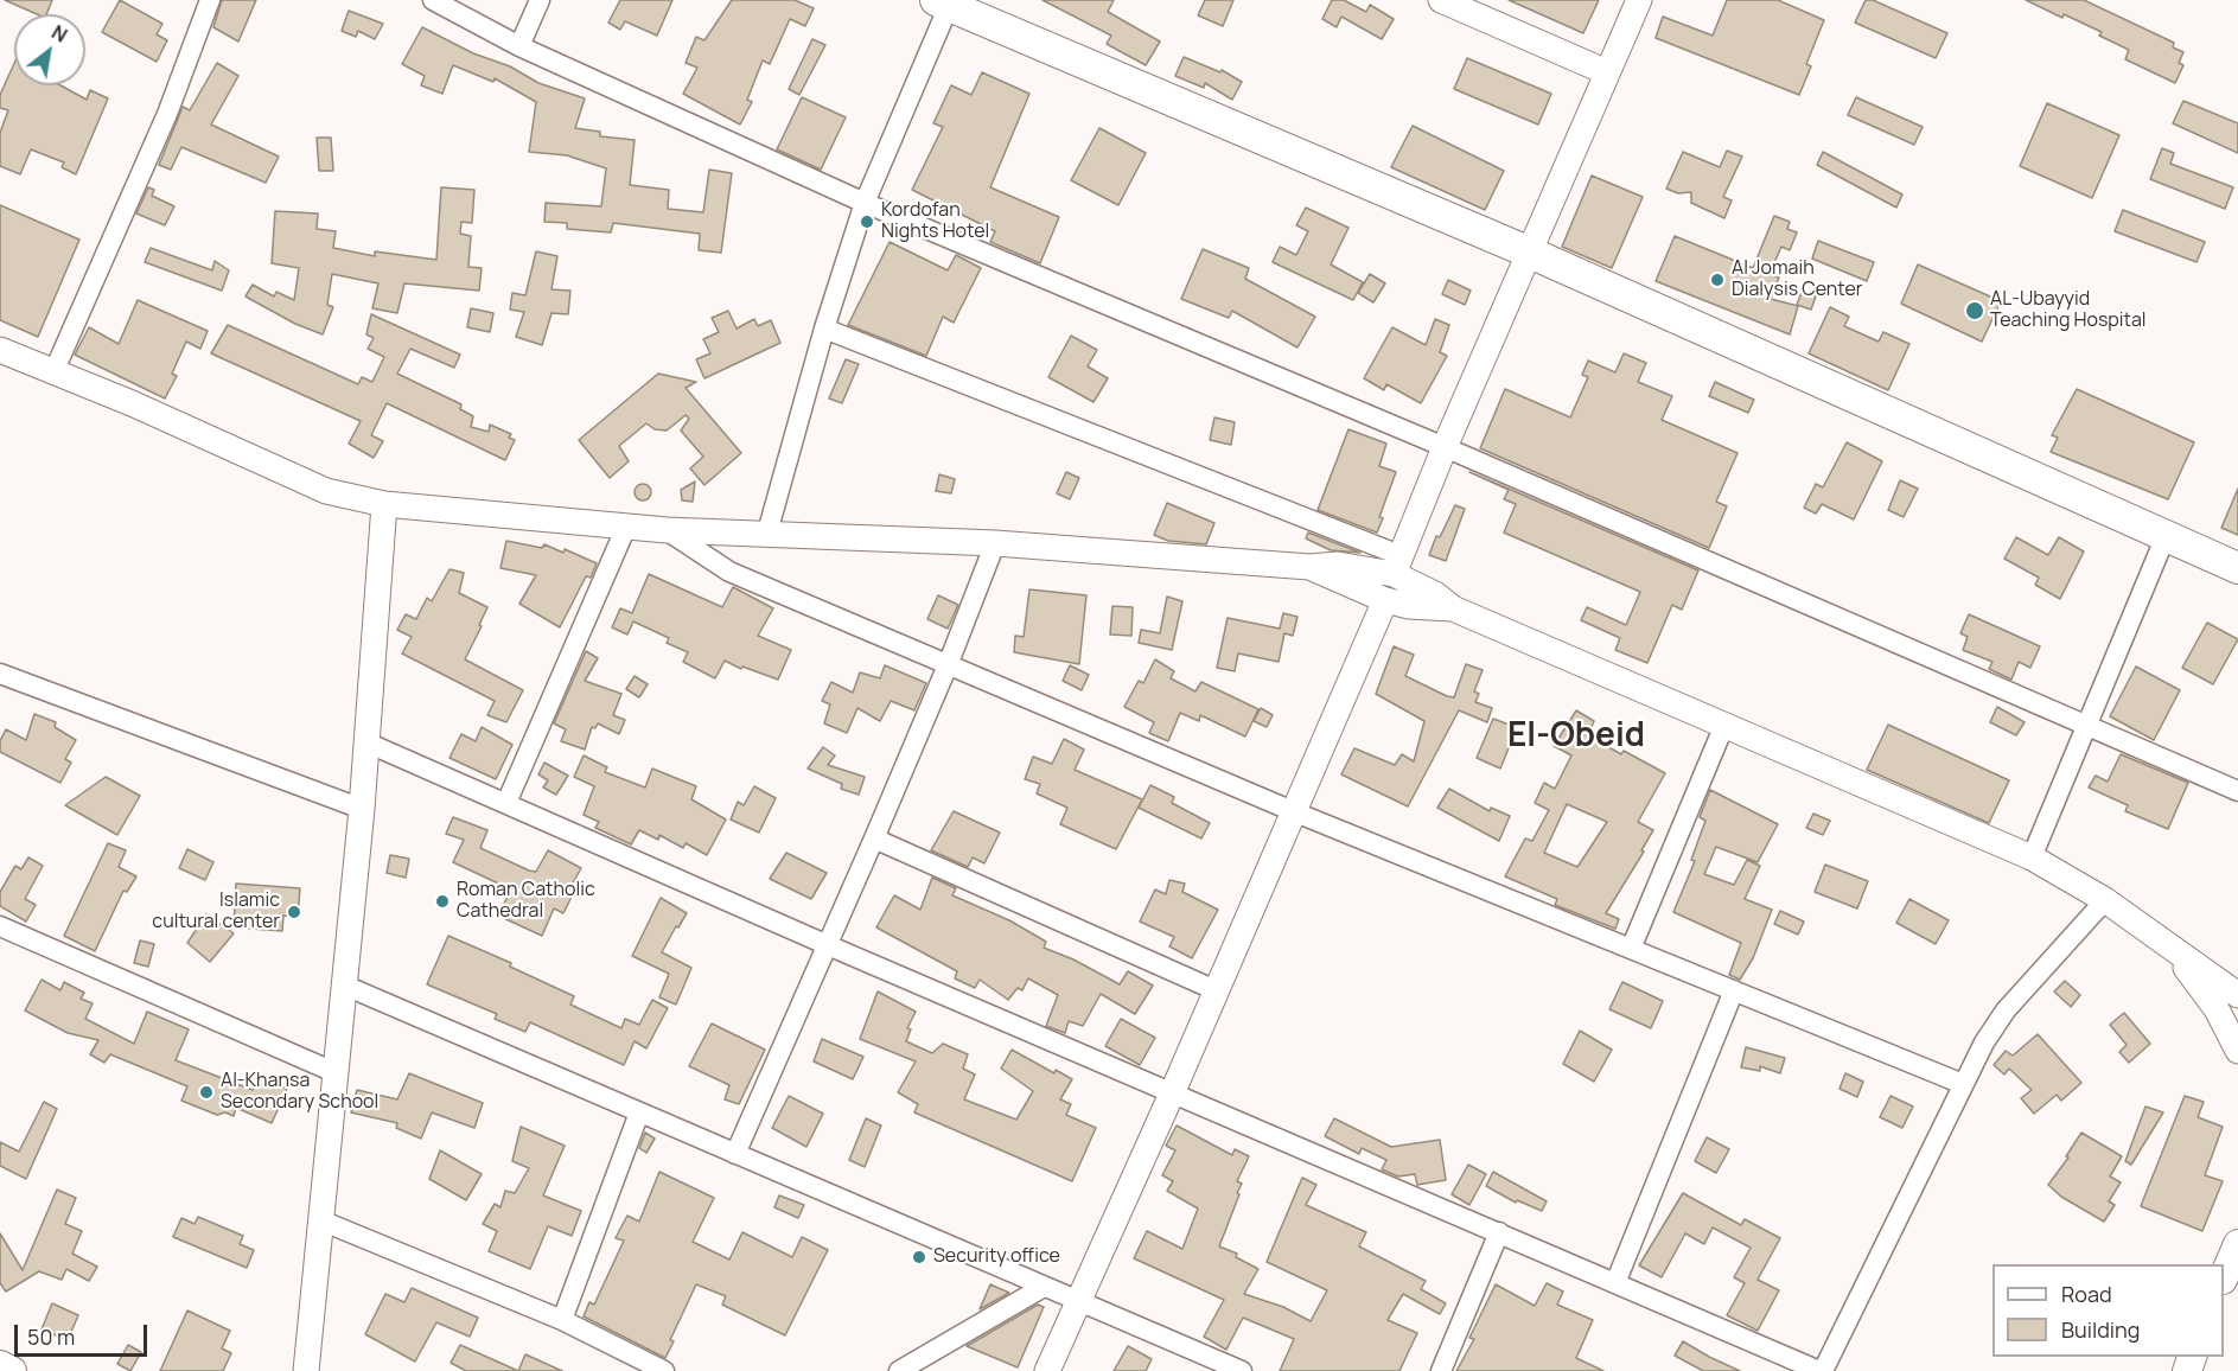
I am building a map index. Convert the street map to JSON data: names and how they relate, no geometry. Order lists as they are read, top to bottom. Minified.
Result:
{"districts":["El-Obeid"],"places":["Kordofan Nights Hotel","Al Jomaih Dialysis Center","AL-Ubayyid Teaching Hospital","Roman Catholic Cathedral","Islamic cultural center","Al-Khansa Secondary School","Security office"],"legend":["Road","Building"],"scale_bar":"50 m","north":"top right"}
